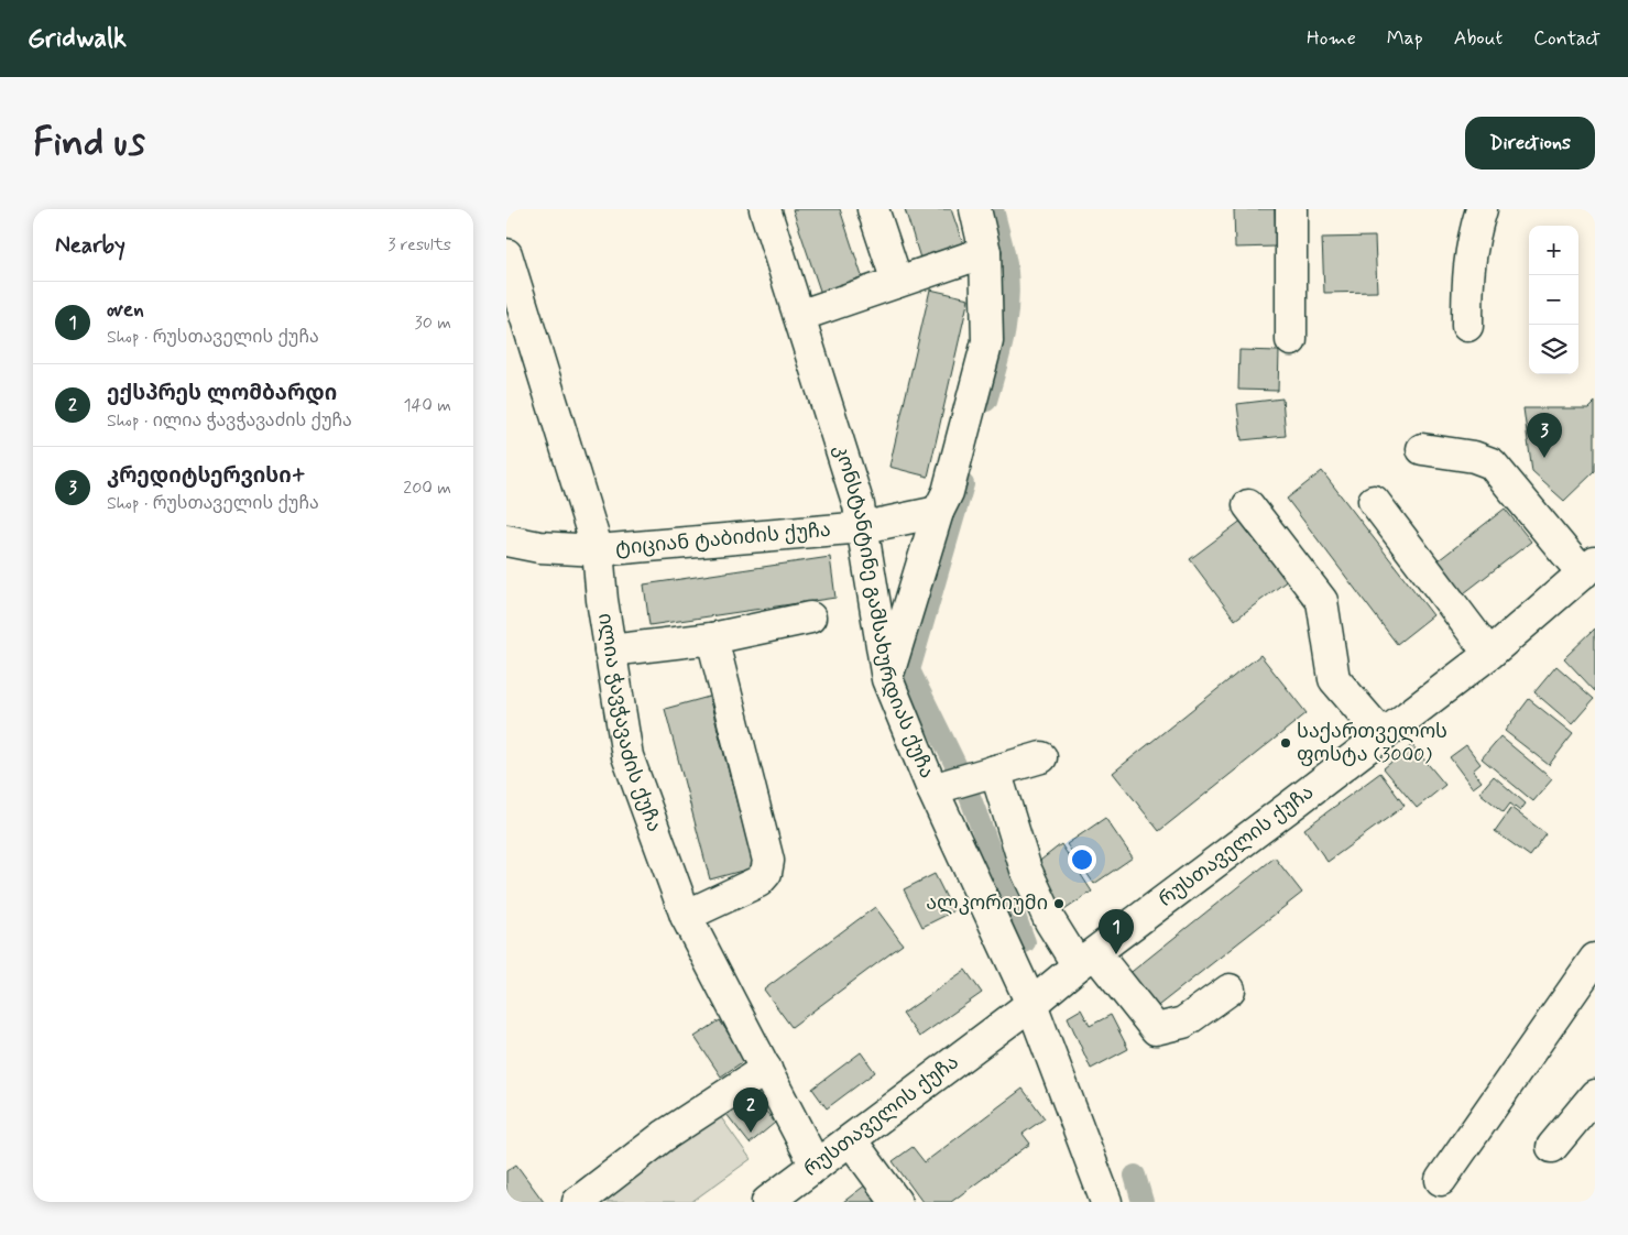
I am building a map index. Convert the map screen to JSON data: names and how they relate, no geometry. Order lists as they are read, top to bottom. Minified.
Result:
{"streets":{"street":["ტიციან ტაბიძის ქუჩა","კონსტანტინე გამსახურდიას ქუჩა","ილია ჭავჭავაძის ქუჩა","რუსთაველის ქუჩა"]},"crossings":[["ტიციან ტაბიძის ქუჩა","კონსტანტინე გამსახურდიას ქუჩა"],["ტიციან ტაბიძის ქუჩა","ილია ჭავჭავაძის ქუჩა"],["კონსტანტინე გამსახურდიას ქუჩა","რუსთაველის ქუჩა"],["ილია ჭავჭავაძის ქუჩა","რუსთაველის ქუჩა"]],"places":["საქართველოს ფოსტა (3000)","ალკორიუმი"],"page":{"header":"Gridwalk","nav":["Home","Map","About","Contact"],"buttons":"Directions","title":"Find us","heading":["Nearby","3 results"],"map_buttons":["+","−"],"list":[{"mark":"1","name":"oven","note":"Shop · რუსთაველის ქუჩა","value":"30 m"},{"mark":"2","name":"ექსპრეს ლომბარდი","note":"Shop · ილია ჭავჭავაძის ქუჩა","value":"140 m"},{"mark":"3","name":"კრედიტსერვისი+","note":"Shop · რუსთაველის ქუჩა","value":"200 m"}],"pins":["3","1","2"]}}
